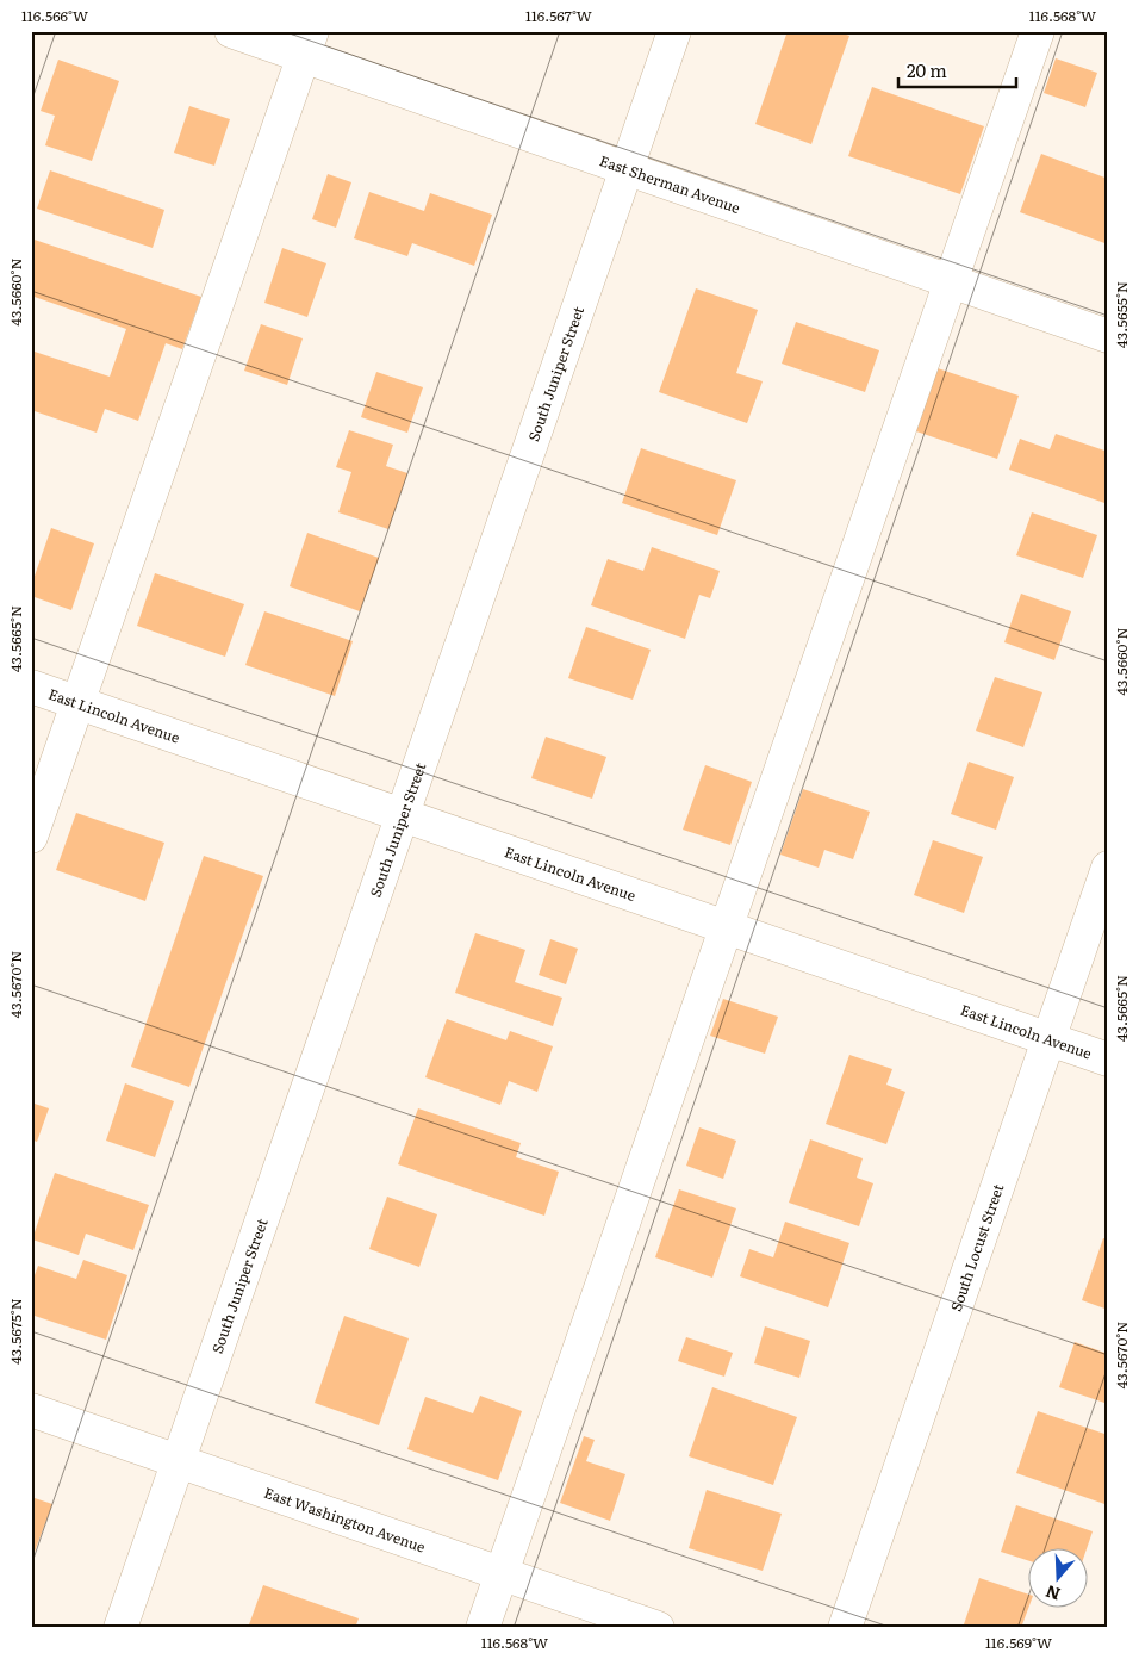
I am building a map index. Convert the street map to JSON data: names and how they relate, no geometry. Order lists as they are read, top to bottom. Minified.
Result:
{"streets":{"street":["East Sherman Avenue","South Juniper Street","East Lincoln Avenue","South Locust Street","East Washington Avenue"]},"crossings":[["East Sherman Avenue","South Juniper Street"],["South Juniper Street","East Lincoln Avenue"],["South Juniper Street","East Washington Avenue"],["East Lincoln Avenue","South Locust Street"]],"scale_bar":"20 m","north":"bottom","coordinates":["116.566°W","116.567°W","116.568°W","43.5660°N","43.5655°N","43.5665°N","43.5670°N","43.5675°N","116.569°W"]}
